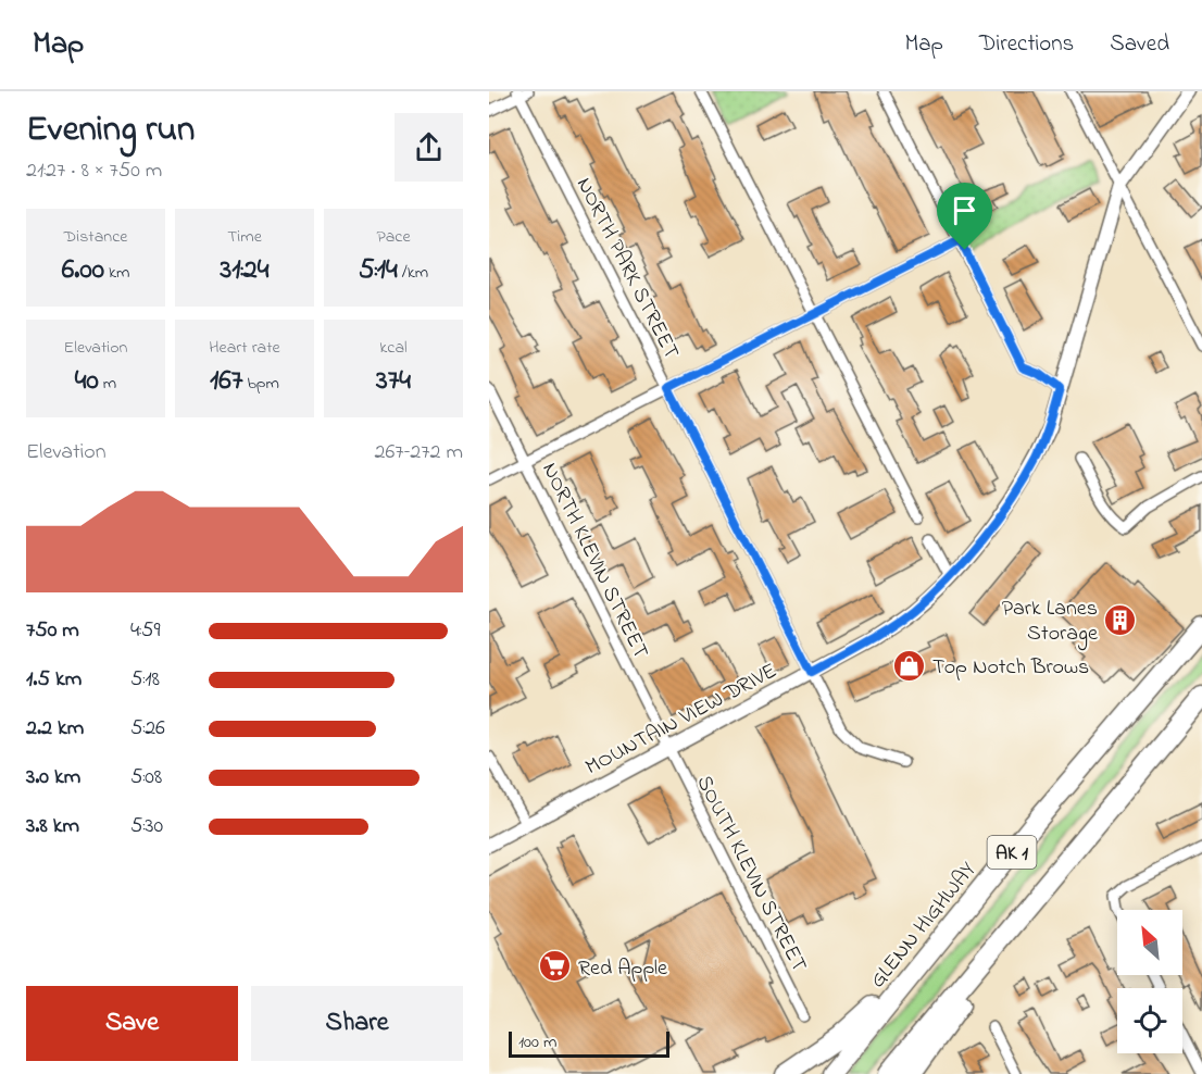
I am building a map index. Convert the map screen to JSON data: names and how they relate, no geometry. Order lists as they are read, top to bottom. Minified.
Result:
{"streets":{"highway":["AK 1","GLENN HIGHWAY"],"street":["NORTH PARK STREET","NORTH KLEVIN STREET","MOUNTAIN VIEW DRIVE","SOUTH KLEVIN STREET"]},"crossings":[["NORTH PARK STREET","MOUNTAIN VIEW DRIVE"],["NORTH KLEVIN STREET","MOUNTAIN VIEW DRIVE"],["NORTH KLEVIN STREET","SOUTH KLEVIN STREET"],["MOUNTAIN VIEW DRIVE","SOUTH KLEVIN STREET"]],"places":{"building":["Park Lanes Storage"],"shop":["Top Notch Brows"],"supermarket":["Red Apple"]},"scale_bar":"100 m","north":"top left","page":{"header":"Map","nav":["Map","Directions","Saved"],"heading":["Evening run","21:27 · 8 × 750 m"],"stats":[["Distance","6.00 km"],["Time","31:24"],["Pace","5:14 /km"],["Elevation","40 m"],["Heart rate","167 bpm"],["kcal","374"]],"chart":["Elevation","267–272 m"],"list":[{"name":"750 m","note":"4:59"},{"name":"1.5 km","note":"5:18"},{"name":"2.2 km","note":"5:26"},{"name":"3.0 km","note":"5:08"},{"name":"3.8 km","note":"5:30"}],"buttons":["Save","Share"],"scale":"100 m"}}
